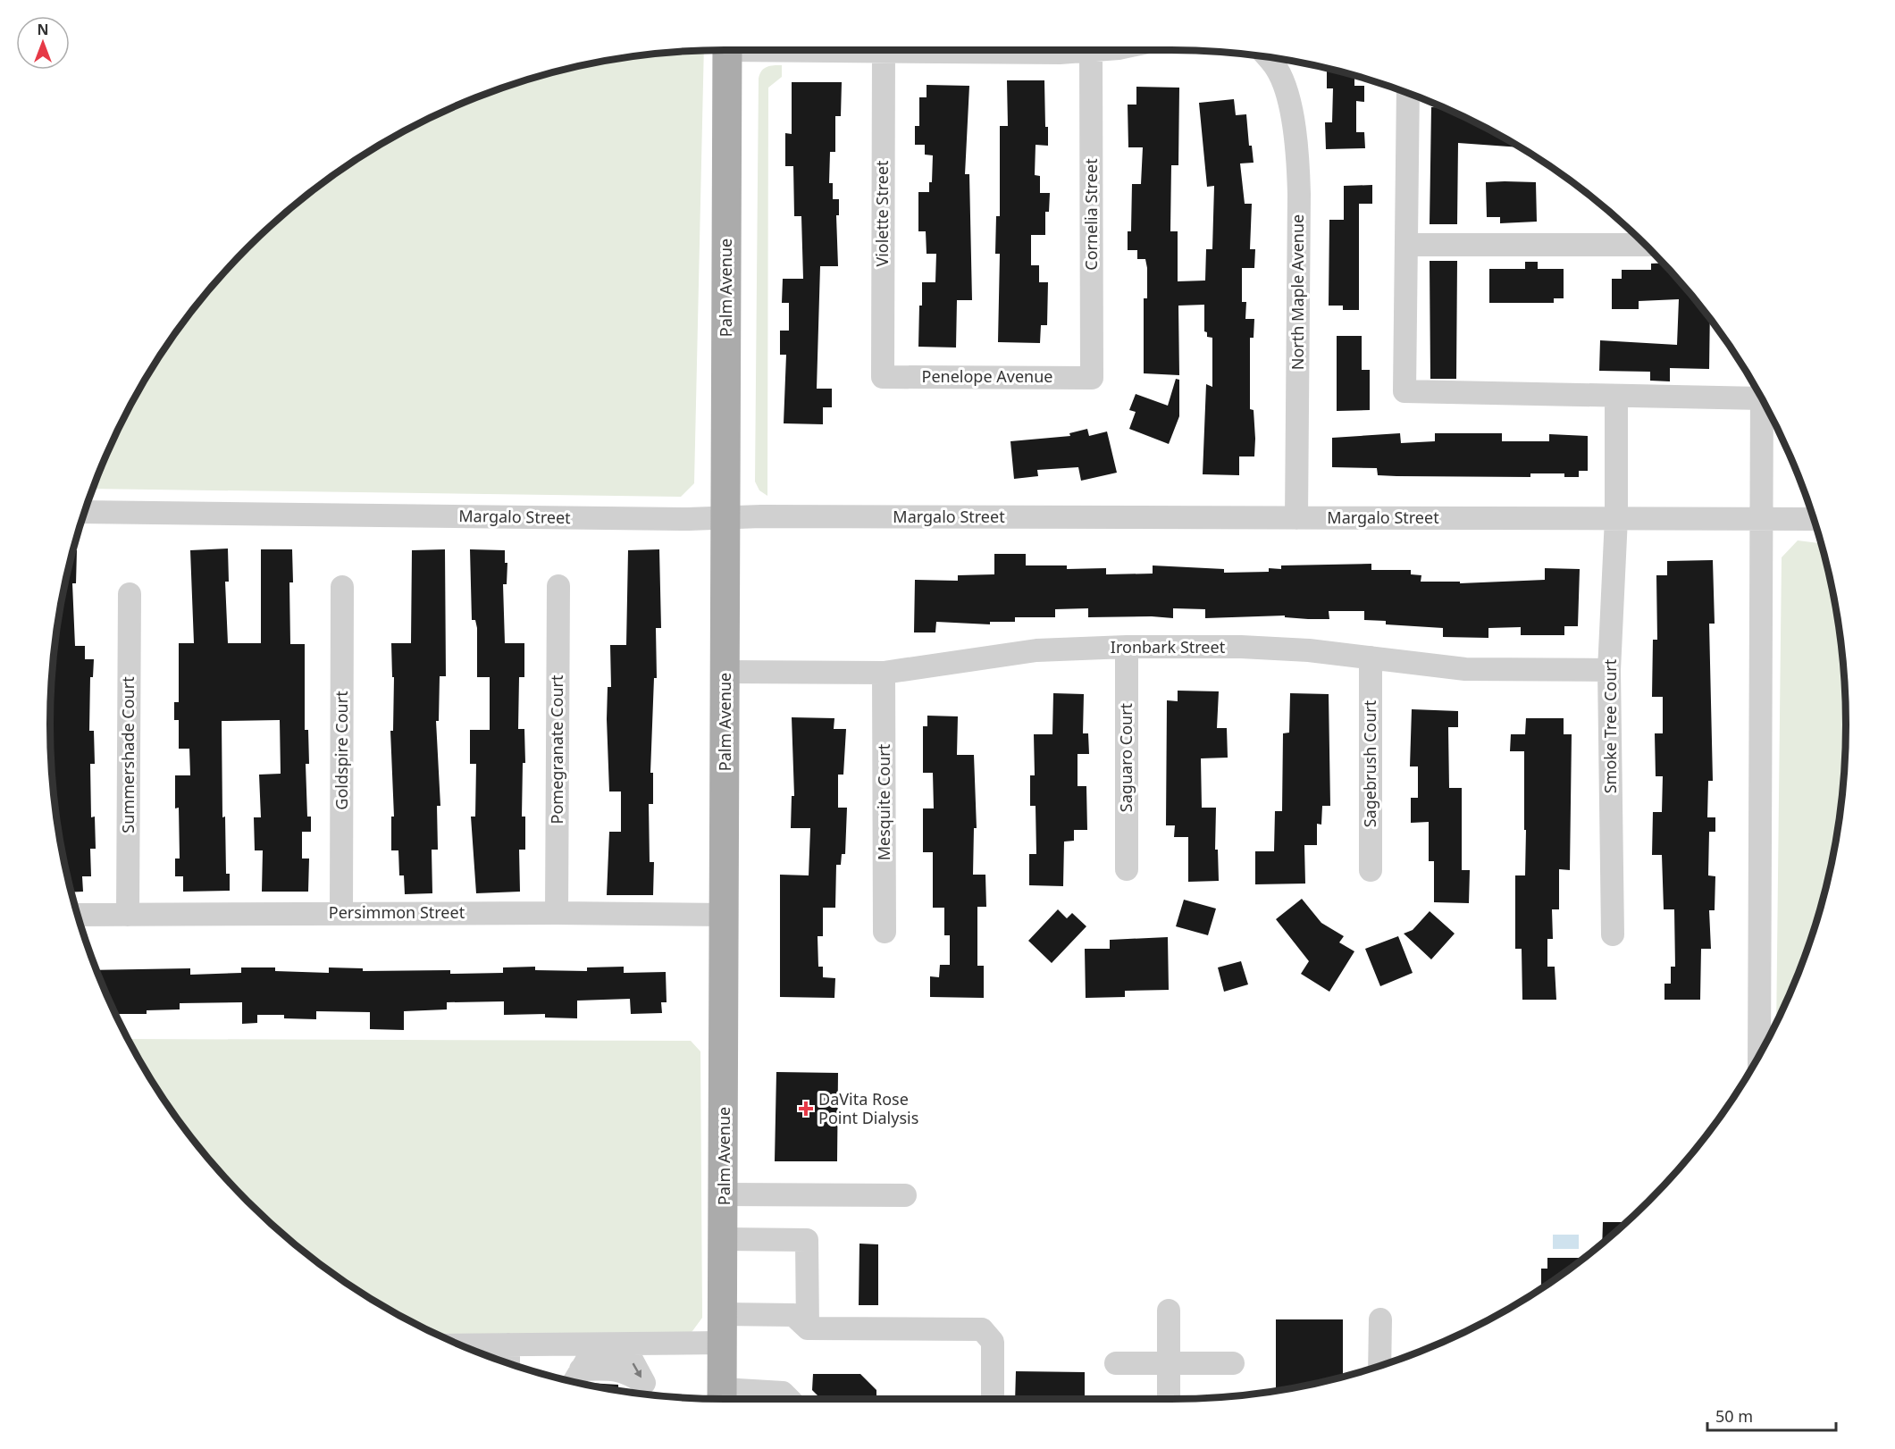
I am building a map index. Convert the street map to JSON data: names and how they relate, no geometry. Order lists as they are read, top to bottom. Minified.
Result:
{"streets":{"main road":["Palm Avenue"],"street":["Violette Street","Cornelia Street","North Maple Avenue","Penelope Avenue","Margalo Street","Ironbark Street","Smoke Tree Court","Pomegranate Court","Goldspire Court","Summershade Court","Saguaro Court","Sagebrush Court","Mesquite Court","Persimmon Street"]},"crossings":[["Violette Street","Penelope Avenue"],["Cornelia Street","Penelope Avenue"],["Palm Avenue","Margalo Street"],["Palm Avenue","Ironbark Street"],["Palm Avenue","Persimmon Street"],["North Maple Avenue","Margalo Street"],["Margalo Street","Smoke Tree Court"],["Ironbark Street","Smoke Tree Court"],["Ironbark Street","Saguaro Court"],["Ironbark Street","Sagebrush Court"],["Ironbark Street","Mesquite Court"],["Pomegranate Court","Persimmon Street"],["Goldspire Court","Persimmon Street"],["Summershade Court","Persimmon Street"]],"places":{"health":["DaVita Rose Point Dialysis"]},"scale_bar":"50 m","north":"top"}
